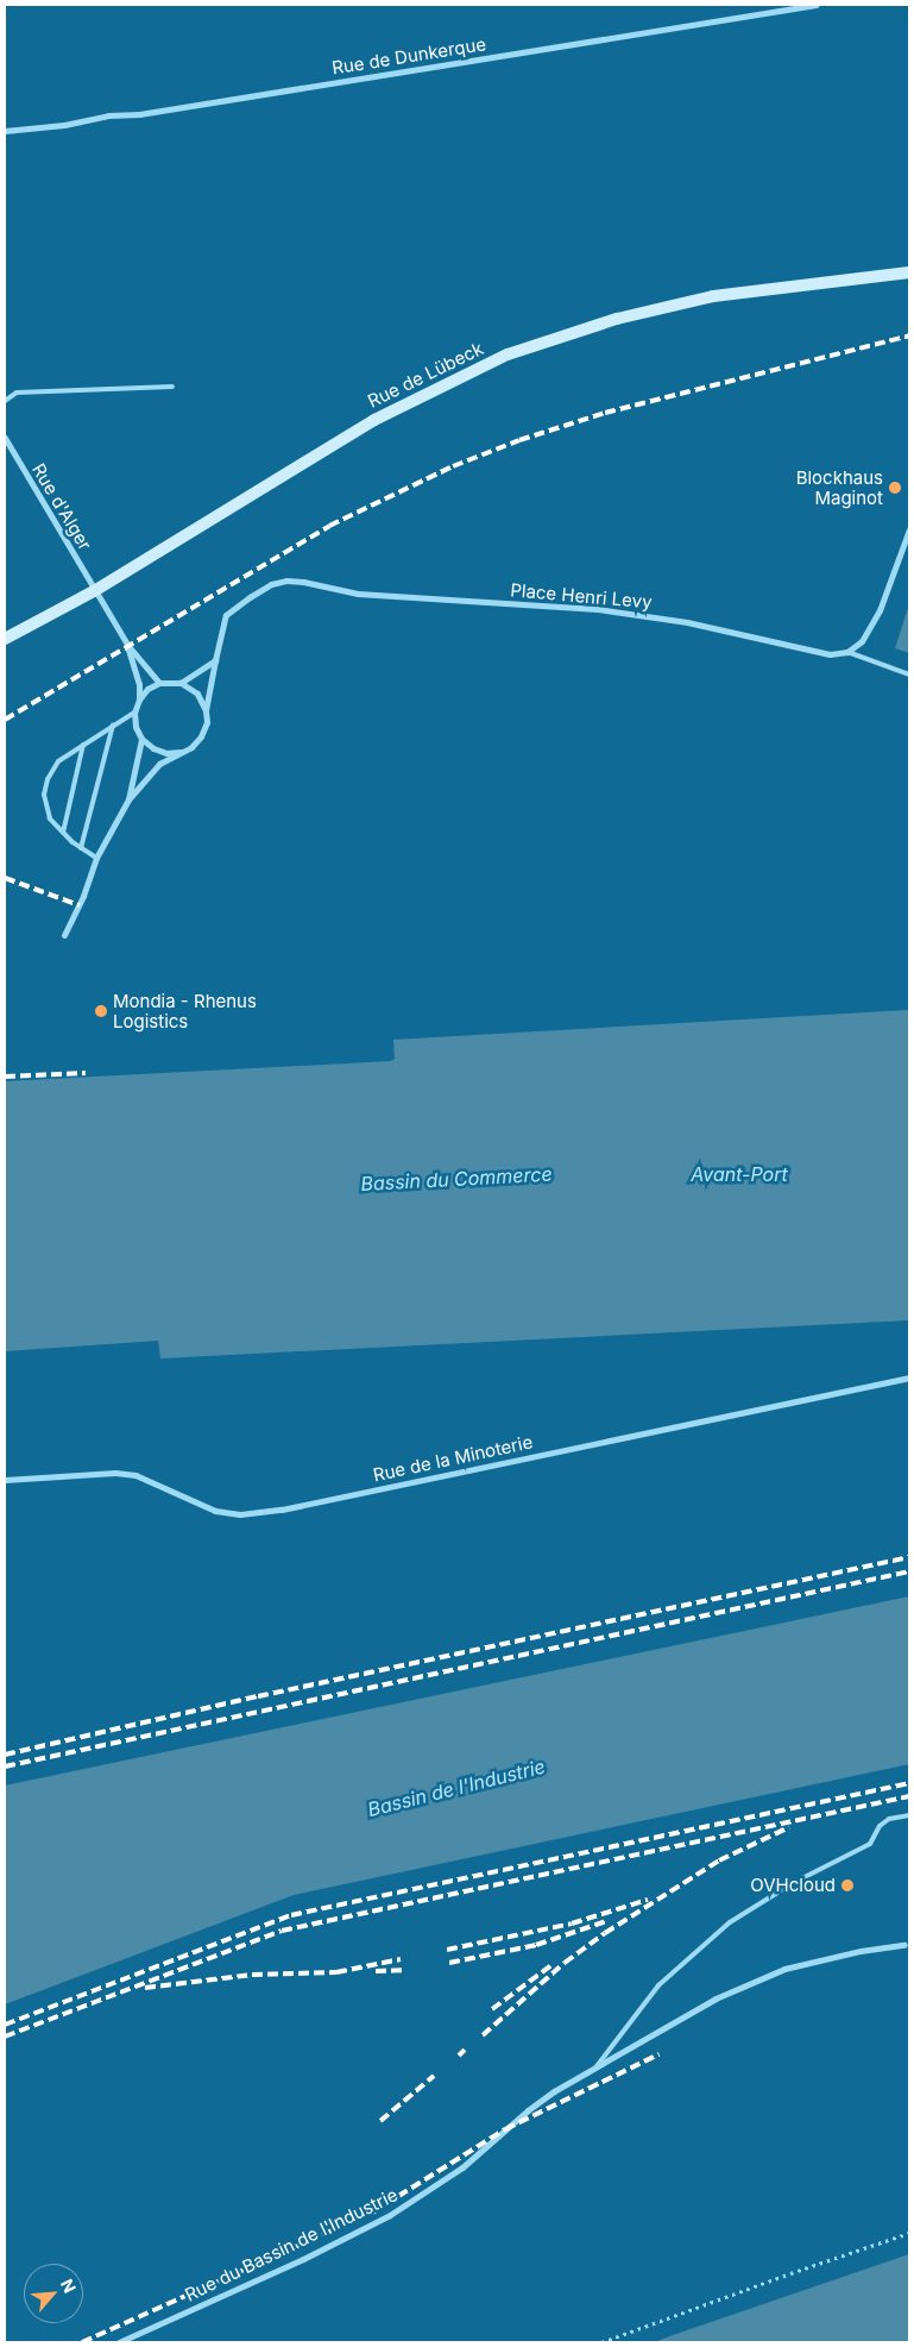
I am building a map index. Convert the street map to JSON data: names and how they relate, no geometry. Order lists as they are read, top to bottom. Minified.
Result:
{"streets":{"main road":["Rue de Lübeck"],"street":["Rue de Dunkerque","Rue d'Alger","Place Henri Levy","Rue de la Minoterie","Rue du Bassin de l'Industrie"]},"crossings":[["Rue de Lübeck","Rue d'Alger"]],"water":["Avant-Port","Bassin du Commerce","Bassin de l'Industrie"],"places":["Blockhaus Maginot","Mondia - Rhenus Logistics","OVHcloud"],"north":"top right"}
